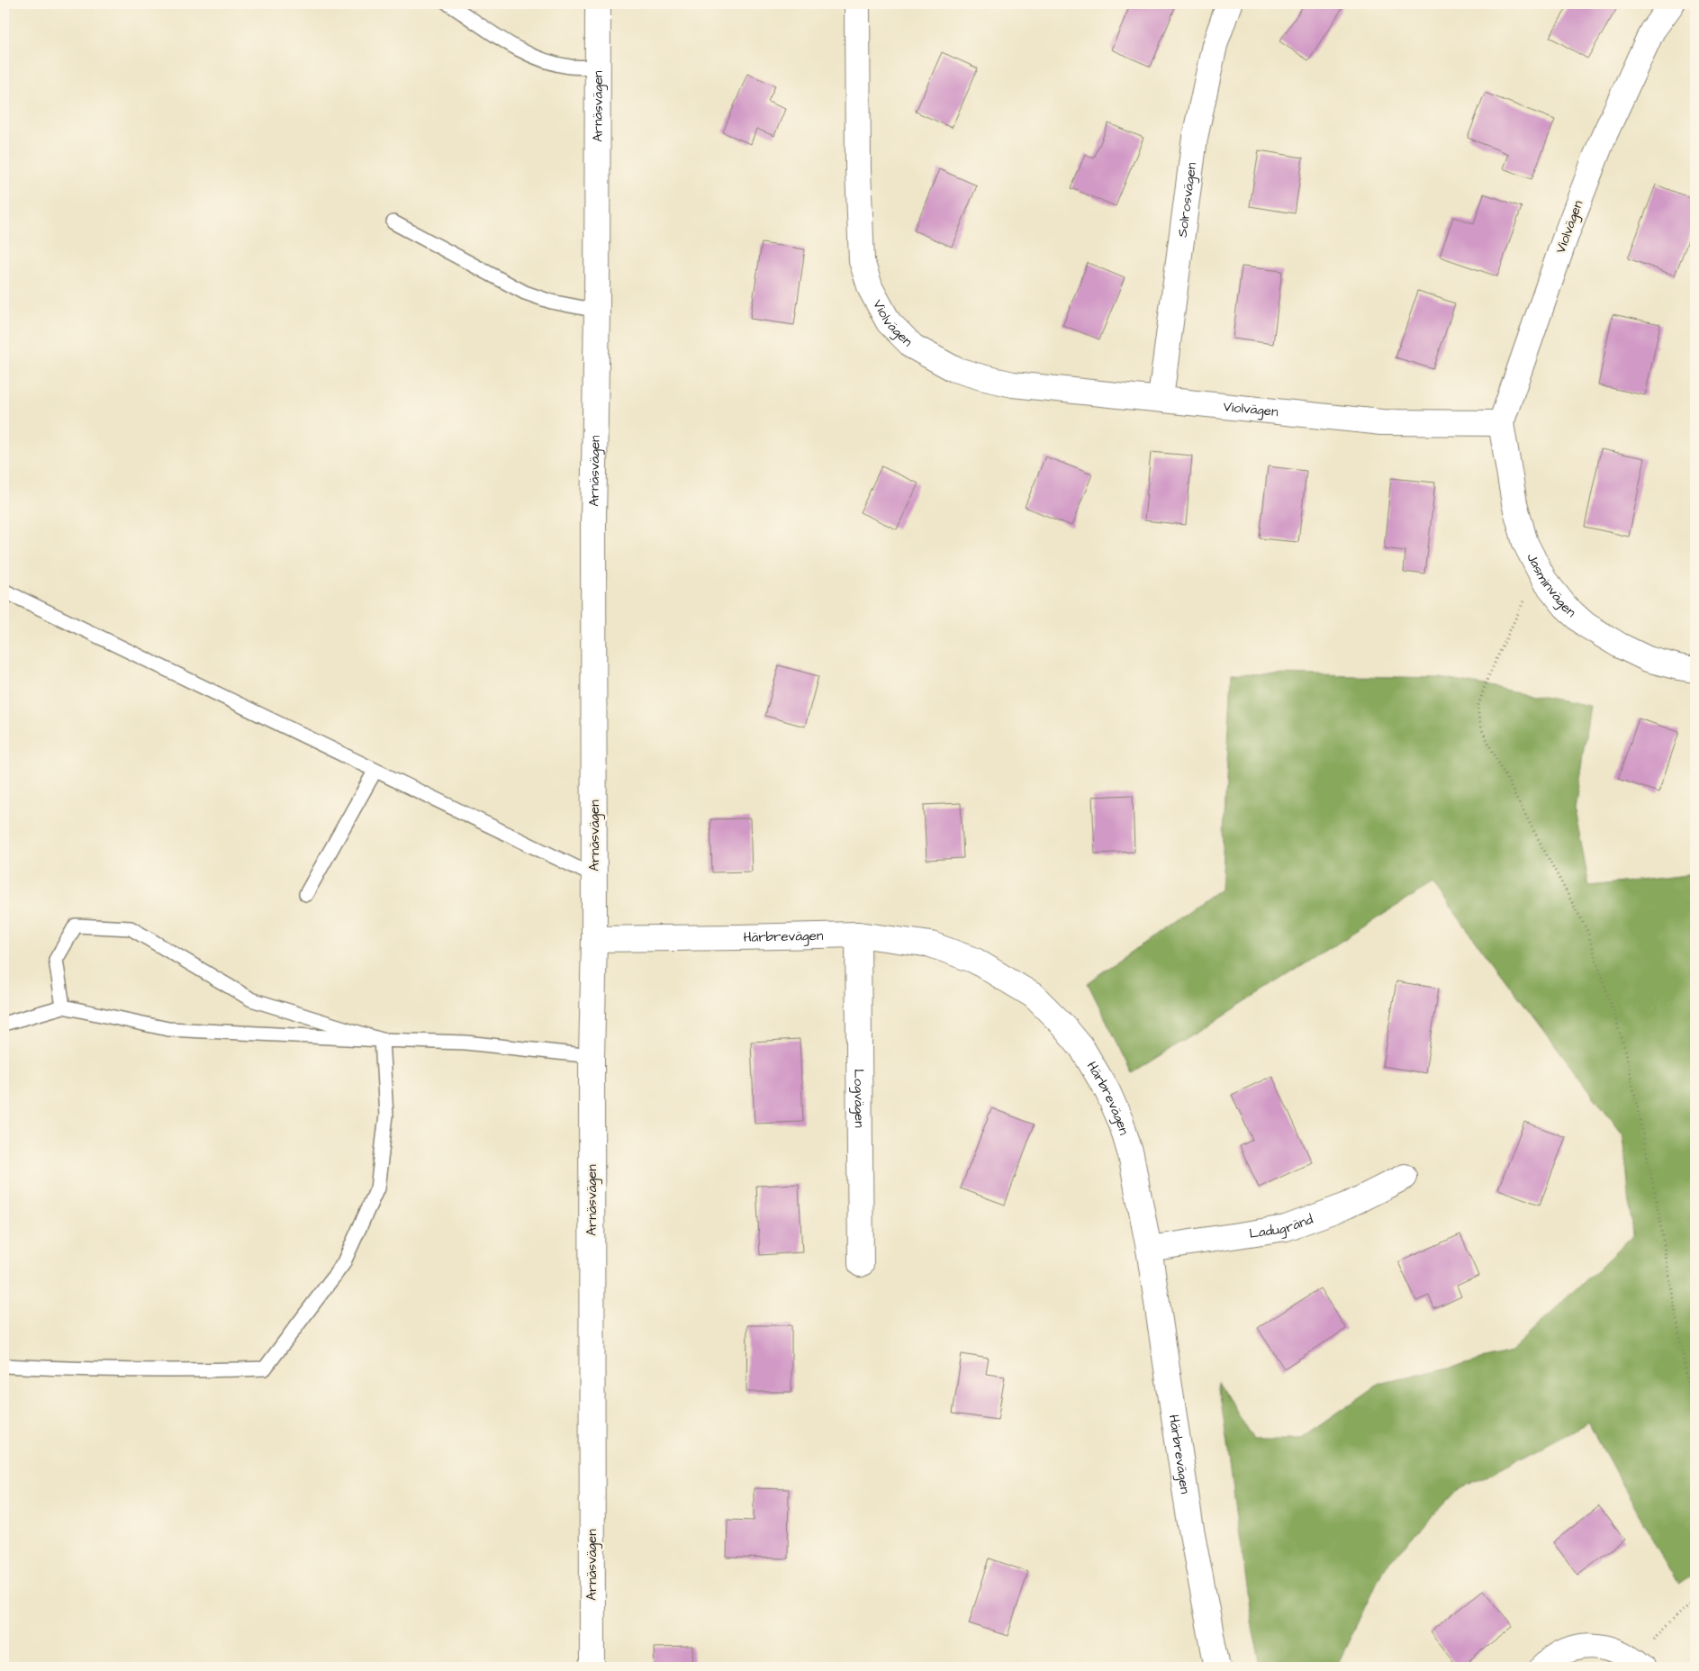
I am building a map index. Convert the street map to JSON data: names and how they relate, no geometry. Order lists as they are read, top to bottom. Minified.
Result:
{"streets":{"street":["Arnäsvägen","Solrosvägen","Violvägen","Jasminvägen","Härbrevägen","Logvägen","Ladugränd"]},"crossings":[["Arnäsvägen","Härbrevägen"],["Solrosvägen","Violvägen"],["Violvägen","Jasminvägen"],["Härbrevägen","Logvägen"],["Härbrevägen","Ladugränd"]]}
